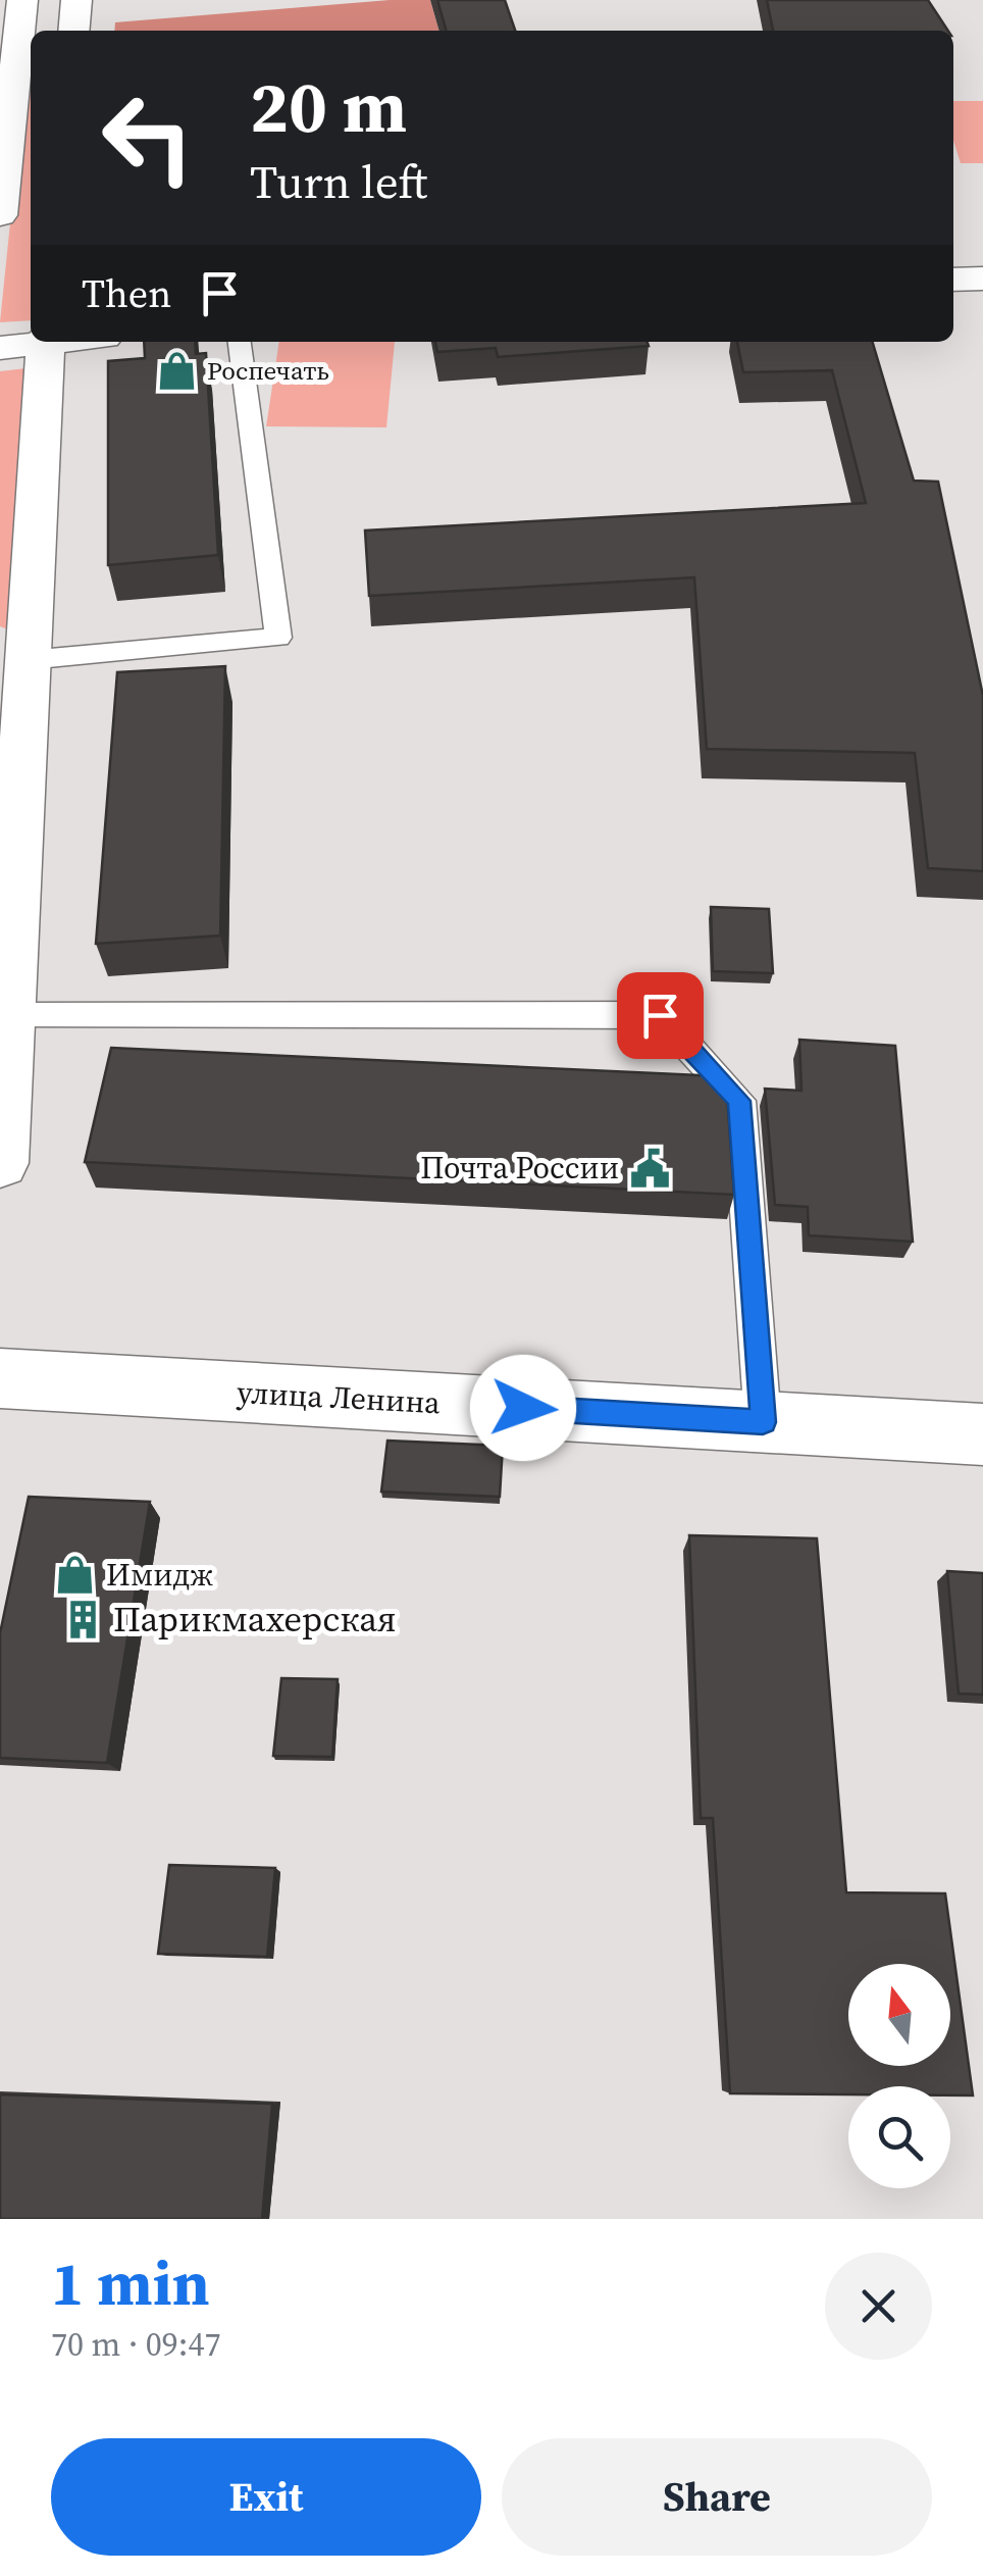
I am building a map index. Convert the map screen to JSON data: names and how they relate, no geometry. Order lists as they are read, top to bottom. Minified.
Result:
{"streets":{"street":["улица Ленина"]},"places":{"shop":["Роспечать","Имидж"],"public building":["Почта России"],"building":["Парикмахерская"]},"north":"top","page":{"turn":["20 m","Turn left"],"then":"Then","heading":["1 min","70 m · 09:47"],"buttons":["Exit","Share"]}}
